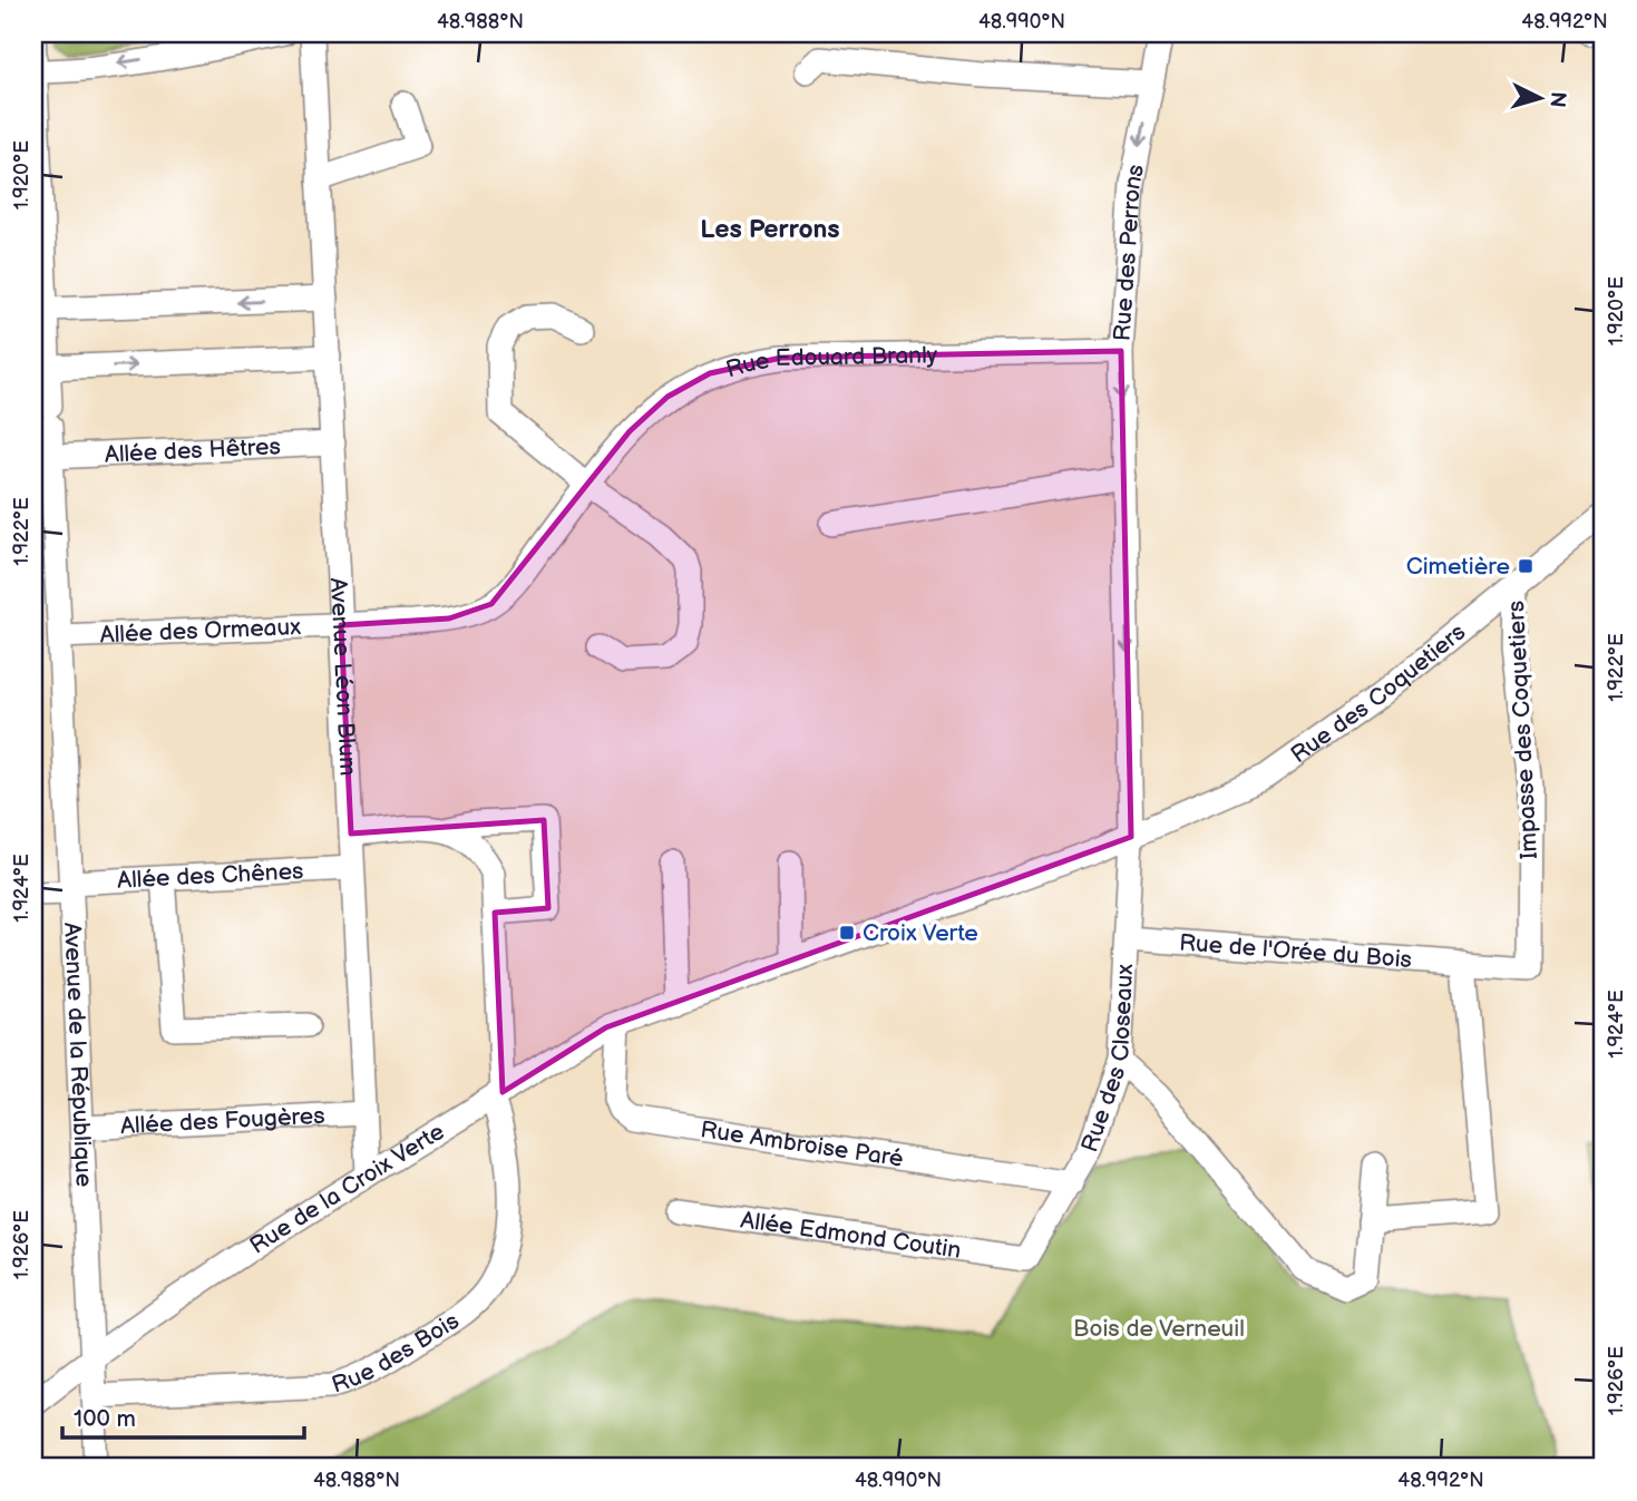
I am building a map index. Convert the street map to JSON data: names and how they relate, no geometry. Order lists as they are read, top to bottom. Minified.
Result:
{"streets":{"street":["Rue des Perrons","Rue Edouard Branly","Allée des Hêtres","Allée des Ormeaux","Avenue Léon Blum","Rue des Coquetiers","Impasse des Coquetiers","Allée des Chênes","Rue de l'Orée du Bois","Avenue de la République","Rue des Closeaux","Allée des Fougères","Rue Ambroise Paré","Rue de la Croix Verte","Allée Edmond Coutin","Rue des Bois"]},"crossings":[["Rue des Perrons","Rue Edouard Branly"],["Rue des Perrons","Rue des Coquetiers"],["Rue des Perrons","Rue des Closeaux"],["Rue des Perrons","Rue de la Croix Verte"],["Rue Edouard Branly","Allée des Ormeaux"],["Rue Edouard Branly","Avenue Léon Blum"],["Allée des Hêtres","Avenue Léon Blum"],["Allée des Hêtres","Avenue de la République"],["Allée des Ormeaux","Avenue Léon Blum"],["Allée des Ormeaux","Avenue de la République"],["Avenue Léon Blum","Allée des Chênes"],["Avenue Léon Blum","Allée des Fougères"],["Avenue Léon Blum","Rue de la Croix Verte"],["Rue des Coquetiers","Impasse des Coquetiers"],["Rue des Coquetiers","Rue des Closeaux"],["Rue des Coquetiers","Rue de la Croix Verte"],["Impasse des Coquetiers","Rue de l'Orée du Bois"],["Allée des Chênes","Avenue de la République"],["Rue de l'Orée du Bois","Rue des Closeaux"],["Avenue de la République","Allée des Fougères"],["Avenue de la République","Rue de la Croix Verte"],["Avenue de la République","Rue des Bois"],["Rue des Closeaux","Rue Ambroise Paré"],["Rue des Closeaux","Rue de la Croix Verte"],["Rue des Closeaux","Allée Edmond Coutin"],["Rue Ambroise Paré","Rue de la Croix Verte"],["Rue de la Croix Verte","Rue des Bois"]],"one_way":["Rue des Perrons"],"districts":["Les Perrons"],"parks":["Bois de Verneuil"],"places":{"transit":["Cimetière","Croix Verte"]},"scale_bar":"100 m","north":"right","coordinates":["48.988°N","48.990°N","48.992°N","1.920°E","1.922°E","1.924°E","1.926°E"]}
